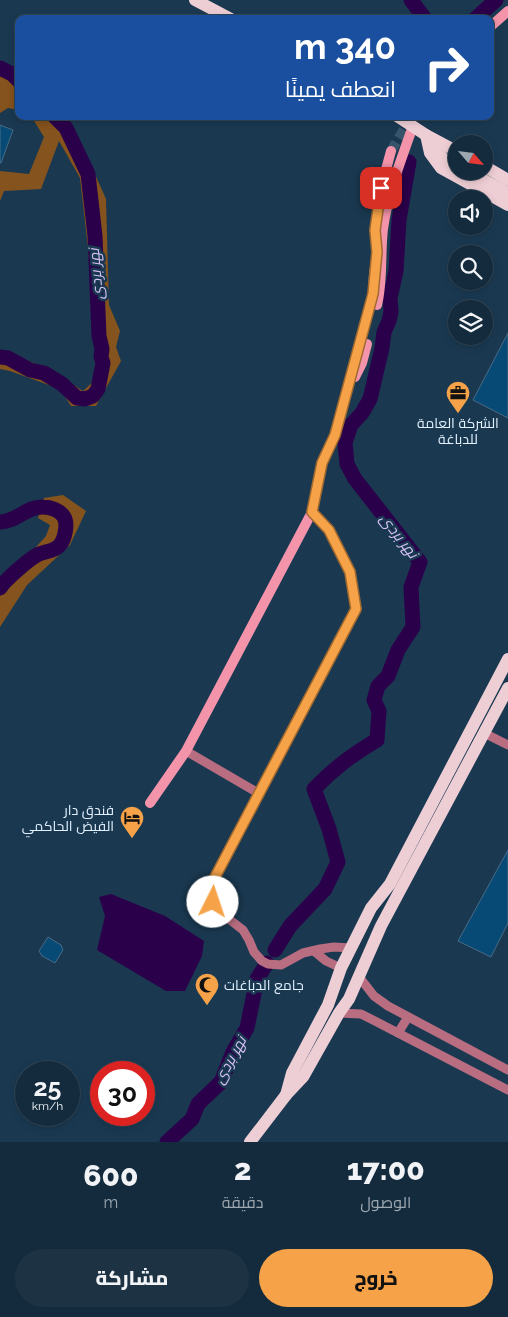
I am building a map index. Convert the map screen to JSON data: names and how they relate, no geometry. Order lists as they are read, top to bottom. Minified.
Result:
{"water":["نهر بردى"],"places":{"office":["الشركة العامة للدباغة"],"hotel":["فندق دار الفيض الحاكمي"],"mosque":["جامع الدباغات"]},"north":"bottom right","page":{"turn":["340 m","انعطف يمينًا"],"speed":"25 km/h","limit":"30","eta":["17:00","الوصول","2","دقيقة","600","m"],"buttons":["خروج","مشاركة"]}}
